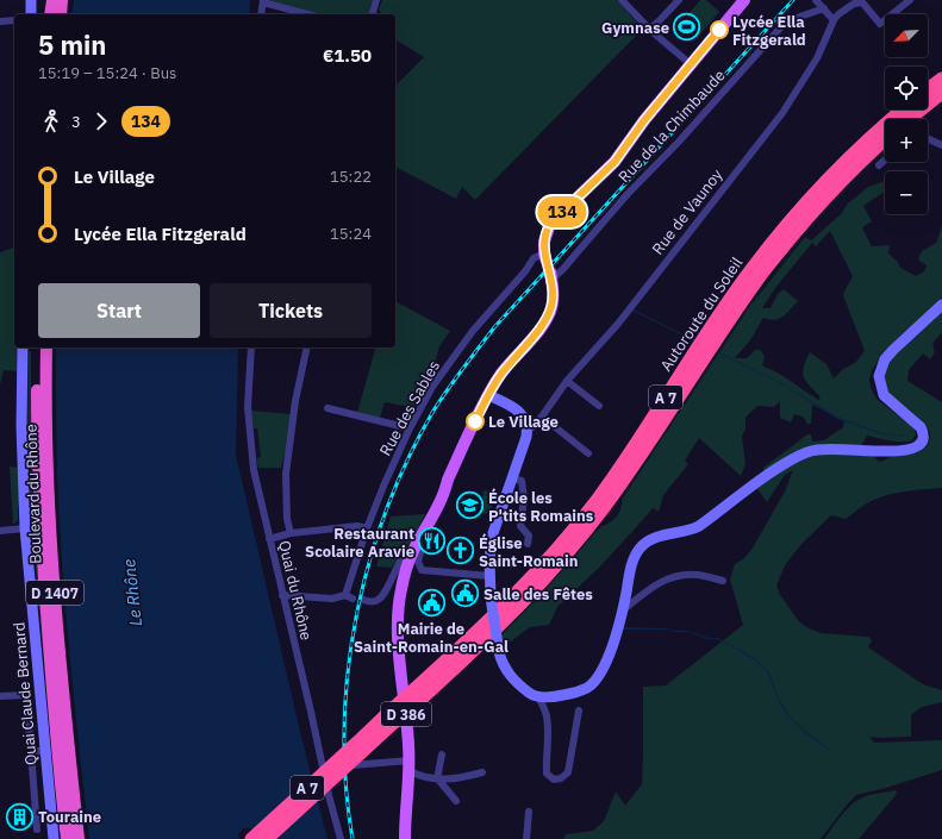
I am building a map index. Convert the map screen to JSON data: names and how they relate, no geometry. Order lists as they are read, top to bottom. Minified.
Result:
{"streets":{"highway":["Autoroute du Soleil","A 7","Boulevard du Rhône","D 1407"],"main road":["Quai Claude Bernard","D 386"],"street":["Rue de la Chimbaude","Rue de Vaunoy","Rue des Sables","Quai du Rhône"]},"crossings":[["Rue de la Chimbaude","Rue des Sables"],["Rue de la Chimbaude","D 386"],["Rue des Sables","Quai du Rhône"],["Rue des Sables","D 386"]],"water":["Le Rhône"],"places":{"sports":["Gymnase"],"other":["Lycée Ella Fitzgerald","Le Village"],"school or university":["École les P'tits Romains"],"restaurant":["Restaurant Scolaire Aravie"],"church":["Église Saint-Romain"],"public building":["Salle des Fêtes","Mairie de Saint-Romain-en-Gal"],"building":["Touraine"]},"lines":["bus line 134"],"north":"bottom left","page":{"on_map":"134","map_buttons":["+","−"],"heading":["5 min","15:19 – 15:24 · Bus","€1.50"],"legs":["3","134"],"list":[{"name":"Le Village","value":"15:22"},{"name":"Lycée Ella Fitzgerald","value":"15:24"}],"buttons":["Start","Tickets"]}}
